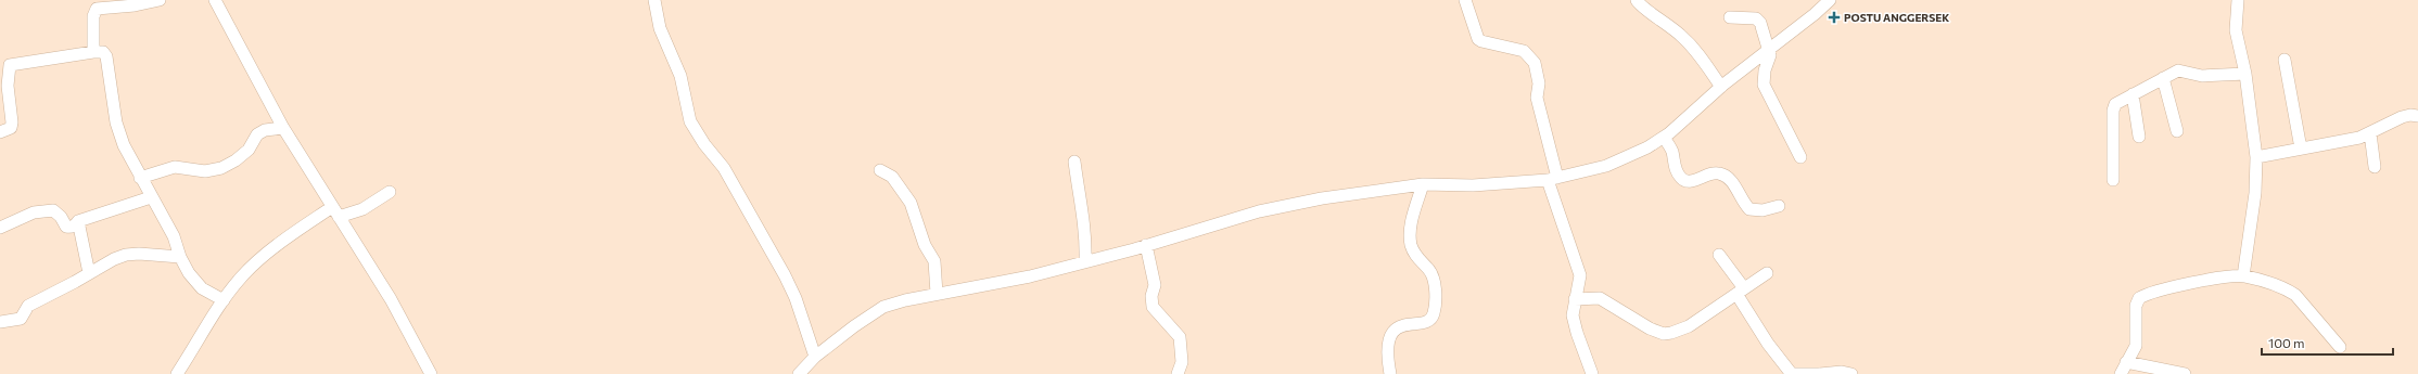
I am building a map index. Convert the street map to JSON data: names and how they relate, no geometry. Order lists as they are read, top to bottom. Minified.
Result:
{"places":{"health":["POSTU ANGGERSEK"]},"scale_bar":"100 m"}
